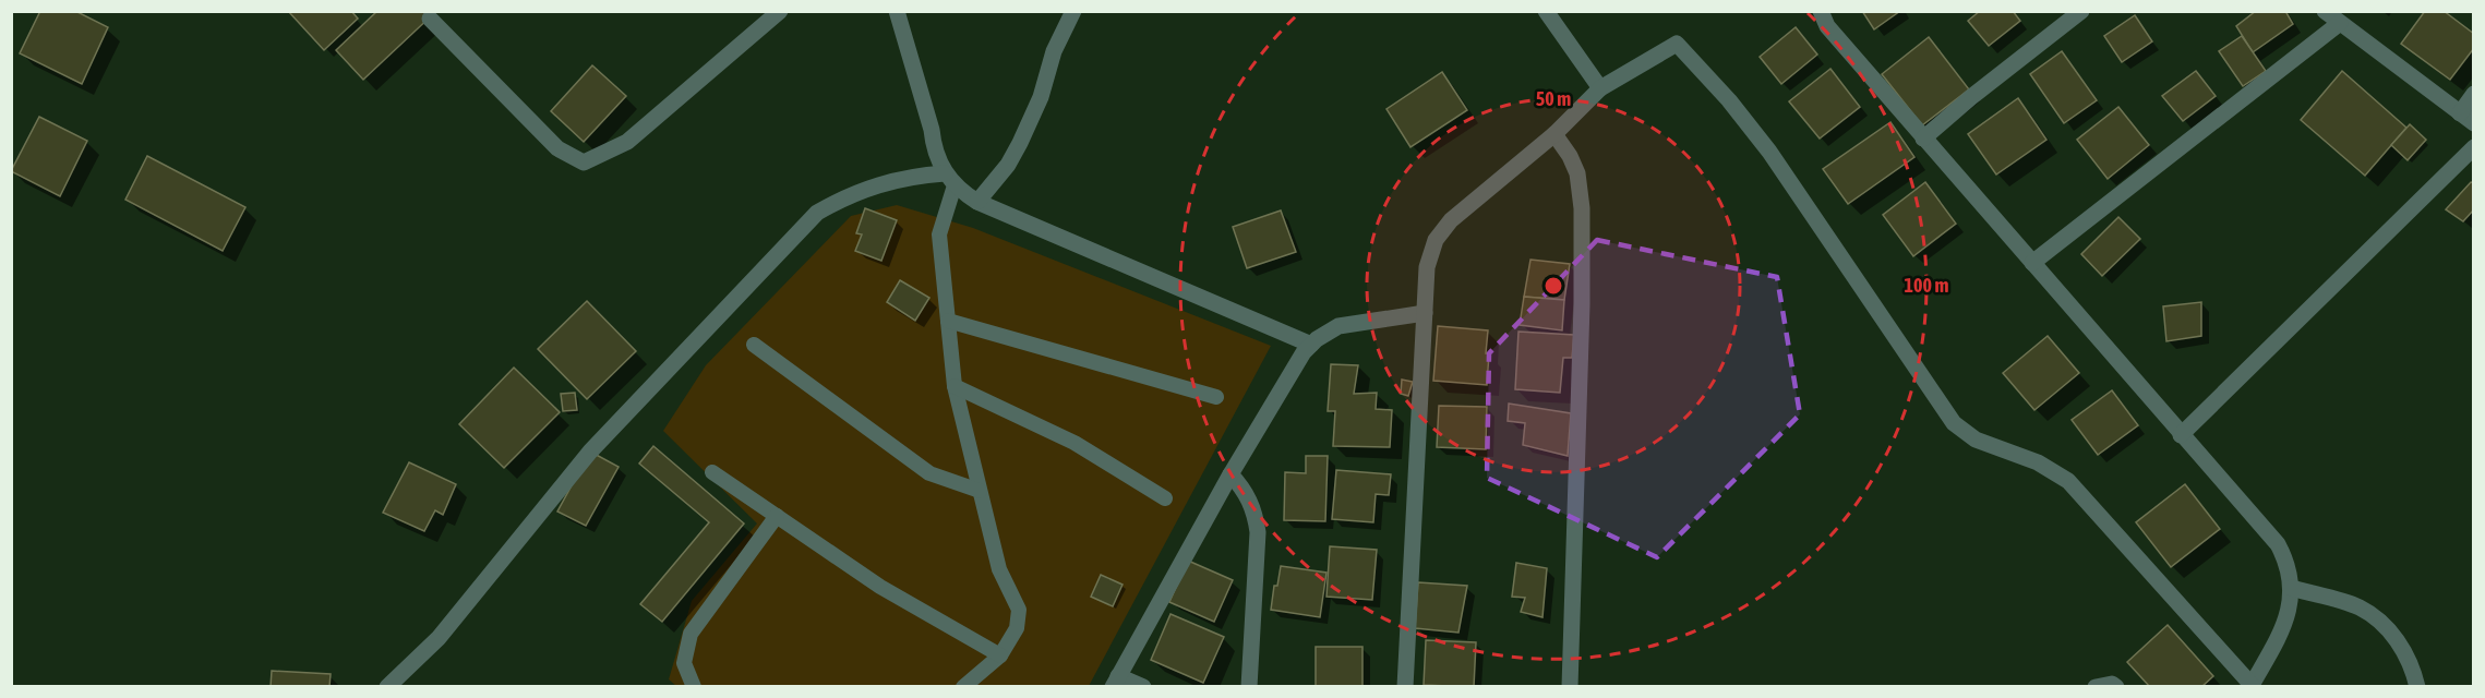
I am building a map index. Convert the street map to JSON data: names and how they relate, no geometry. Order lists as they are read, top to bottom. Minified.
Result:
{"rings":["50 m","100 m"]}
